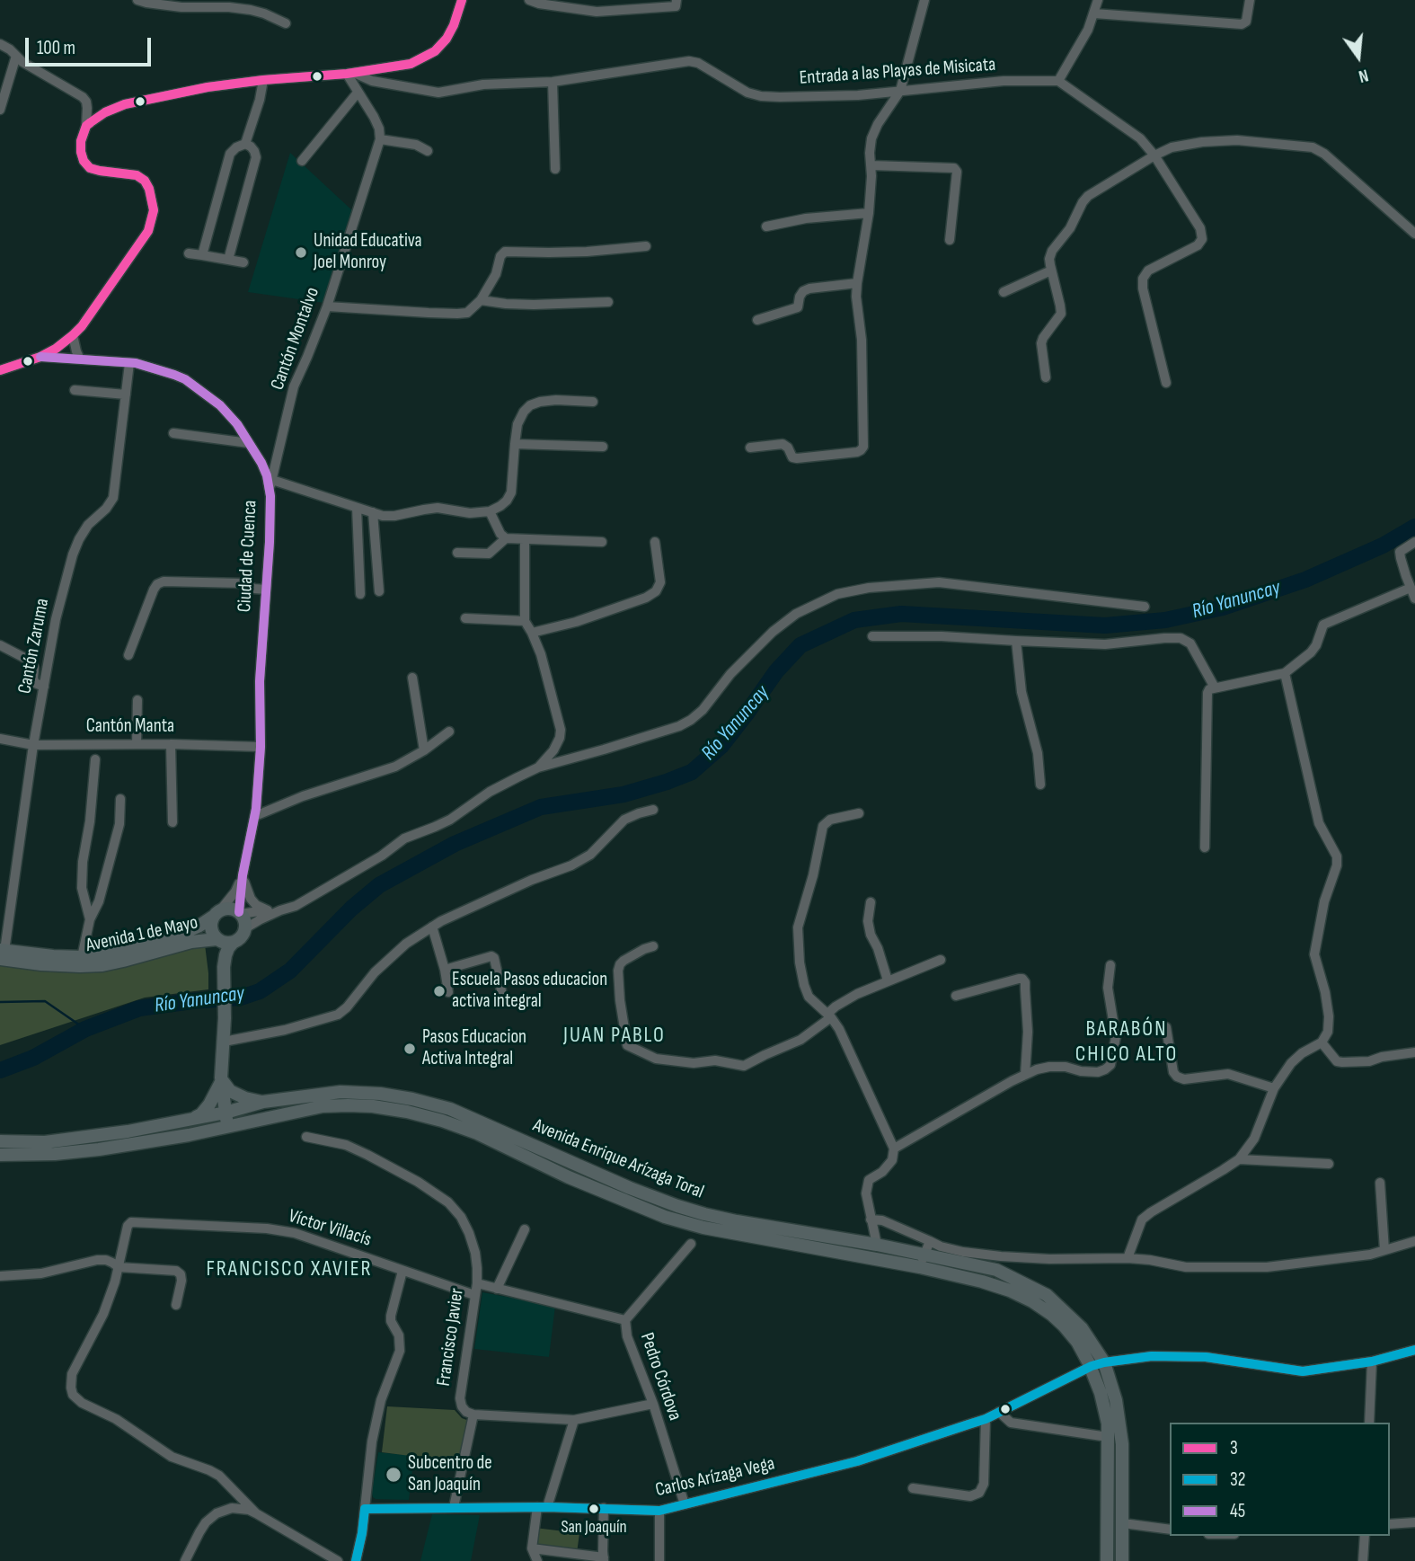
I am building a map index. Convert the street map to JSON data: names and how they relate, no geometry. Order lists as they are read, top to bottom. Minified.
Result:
{"streets":{"main road":["Avenida 1 de Mayo","Avenida Enrique Arízaga Toral"],"street":["Entrada a las Playas de Misicata","Cantón Montalvo","Ciudad de Cuenca","Cantón Zaruma","Cantón Manta","Víctor Villacís","Francisco Javier","Pedro Córdova","Carlos Arízaga Vega"]},"crossings":[["Cantón Montalvo","Ciudad de Cuenca"],["Ciudad de Cuenca","Cantón Zaruma"],["Ciudad de Cuenca","Cantón Manta"],["Ciudad de Cuenca","Avenida 1 de Mayo"],["Cantón Zaruma","Cantón Manta"],["Cantón Zaruma","Avenida 1 de Mayo"],["Avenida Enrique Arízaga Toral","Carlos Arízaga Vega"],["Víctor Villacís","Francisco Javier"],["Pedro Córdova","Carlos Arízaga Vega"]],"districts":["BARABÓN CHICO ALTO","JUAN PABLO","FRANCISCO XAVIER"],"water":["Río Yanuncay"],"places":["Unidad Educativa Joel Monroy","Escuela Pasos educacion activa integral","Pasos Educacion Activa Integral","Subcentro de San Joaquín","San Joaquín"],"lines":["transit line 3","transit line 45","transit line 32"],"legend":["3","32","45"],"scale_bar":"100 m","north":"bottom"}
